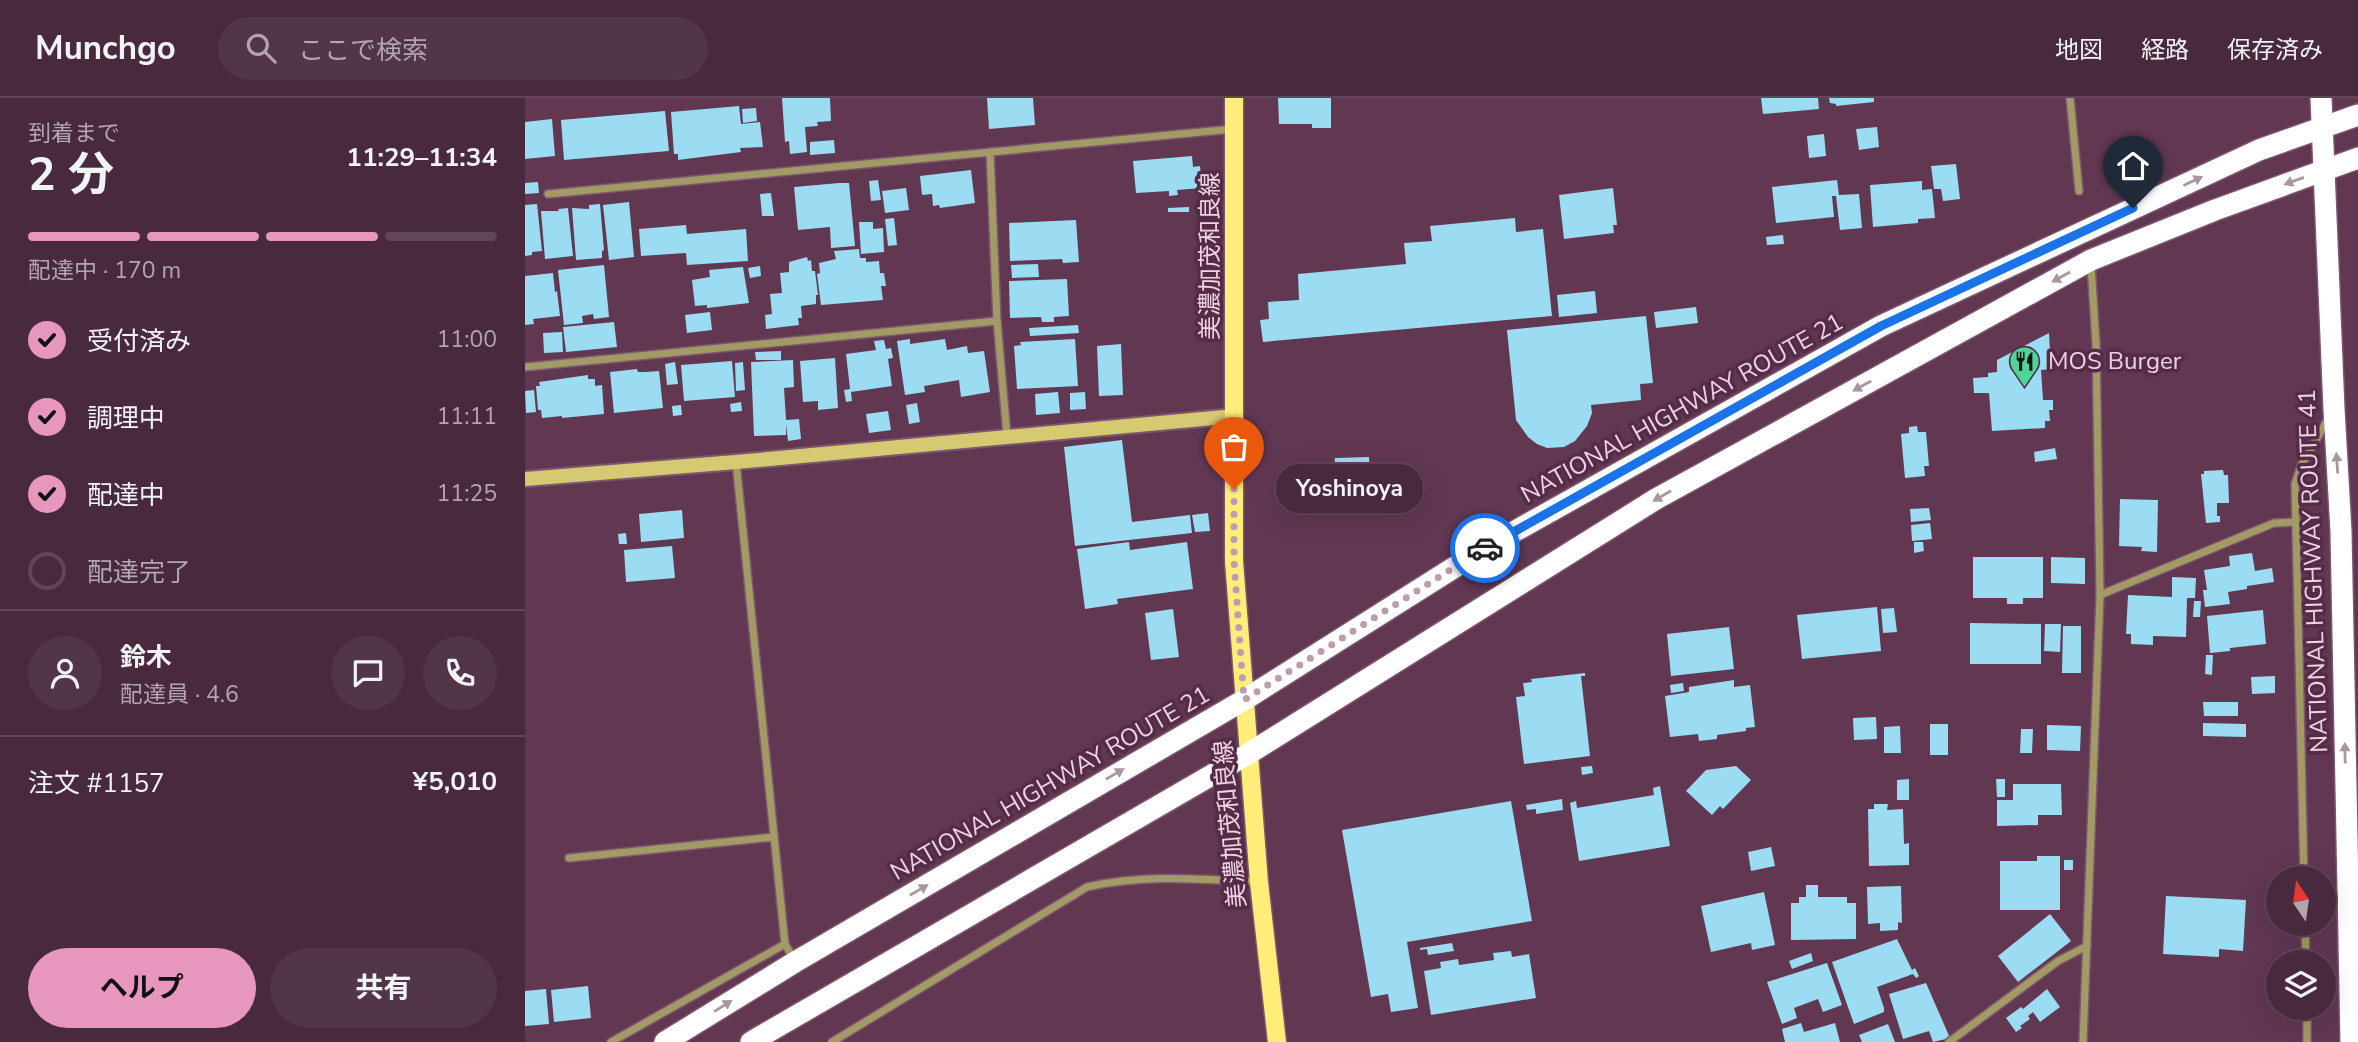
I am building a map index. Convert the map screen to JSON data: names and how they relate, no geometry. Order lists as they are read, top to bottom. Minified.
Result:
{"streets":{"highway":["NATIONAL HIGHWAY ROUTE 21","NATIONAL HIGHWAY ROUTE 41"],"main road":["美濃加茂和良線"]},"crossings":[["美濃加茂和良線","NATIONAL HIGHWAY ROUTE 21"],["NATIONAL HIGHWAY ROUTE 21","NATIONAL HIGHWAY ROUTE 41"]],"one_way":["NATIONAL HIGHWAY ROUTE 41"],"places":{"restaurant":["MOS Burger"],"other":["Yoshinoya"]},"north":"top","page":{"header":"Munchgo","search":"ここで検索","nav":["地図","経路","保存済み"],"heading":["2 分","到着まで","11:29–11:34"],"panel":["鈴木","配達員 · 4.6","注文 #1157","¥5,010"],"bar":"配達中 · 170 m","list":[["受付済み","11:00"],["調理中","11:11"],["配達中","11:25"],"配達完了"],"bubble":"Yoshinoya","buttons":["ヘルプ","共有"]}}
